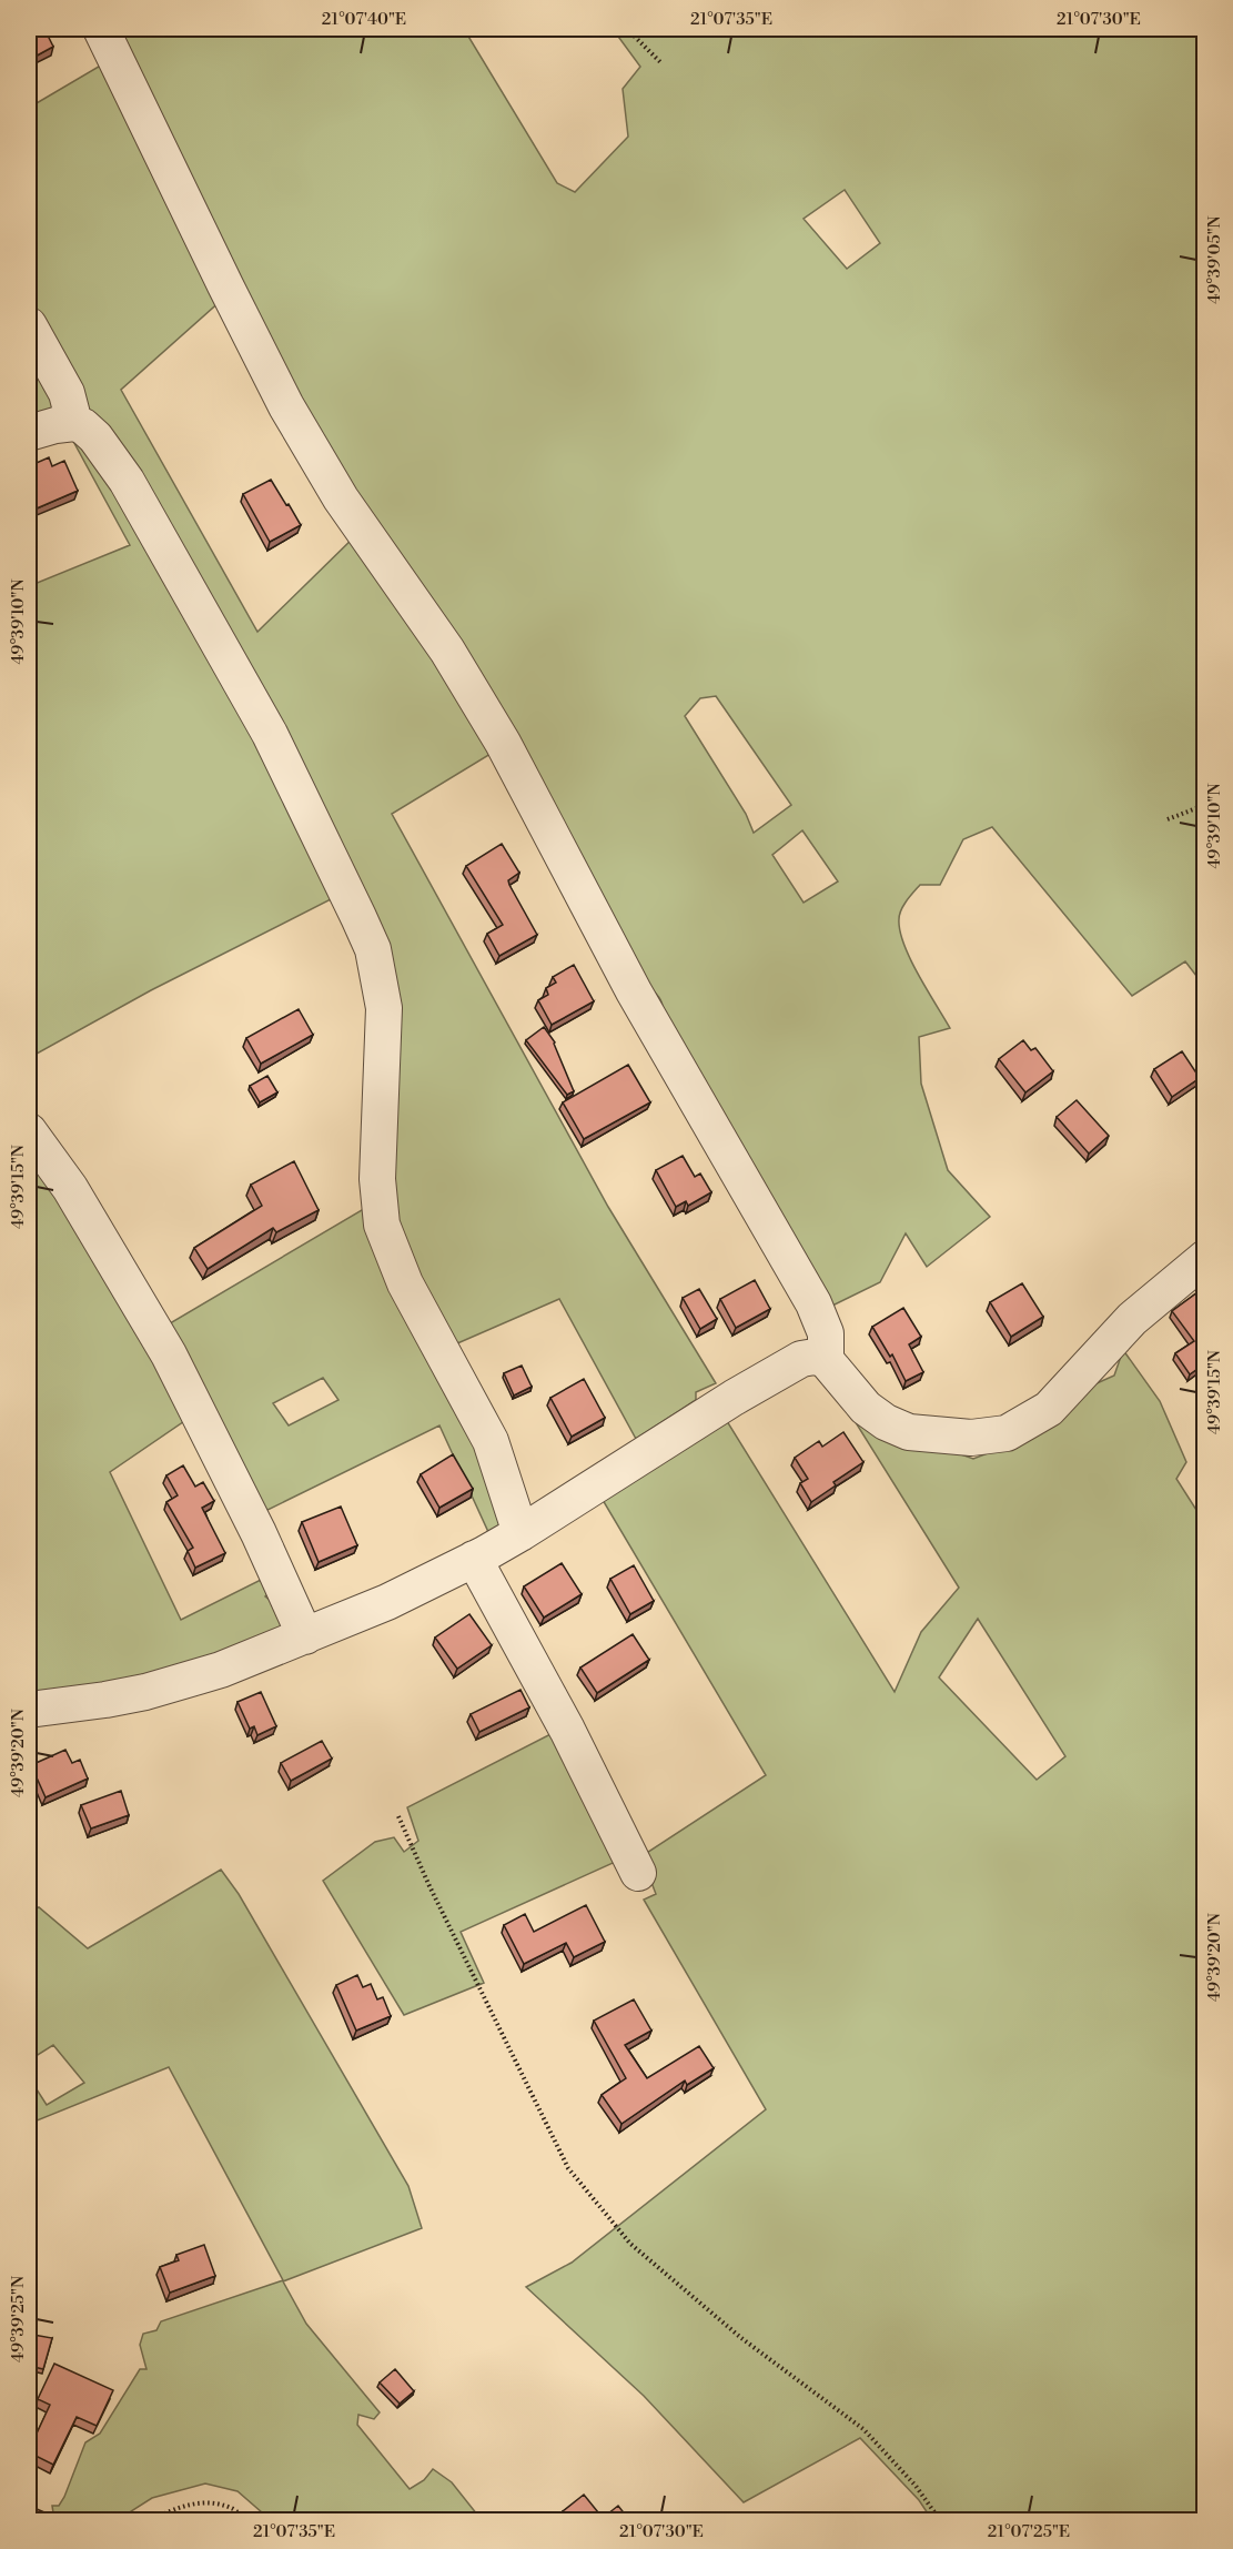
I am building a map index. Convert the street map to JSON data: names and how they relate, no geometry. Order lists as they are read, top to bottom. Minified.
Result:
{"coordinates":["21°07'40\"E","21°07'35\"E","21°07'30\"E","49°39'05\"N","49°39'10\"N","49°39'15\"N","49°39'20\"N","49°39'25\"N","21°07'25\"E"]}
